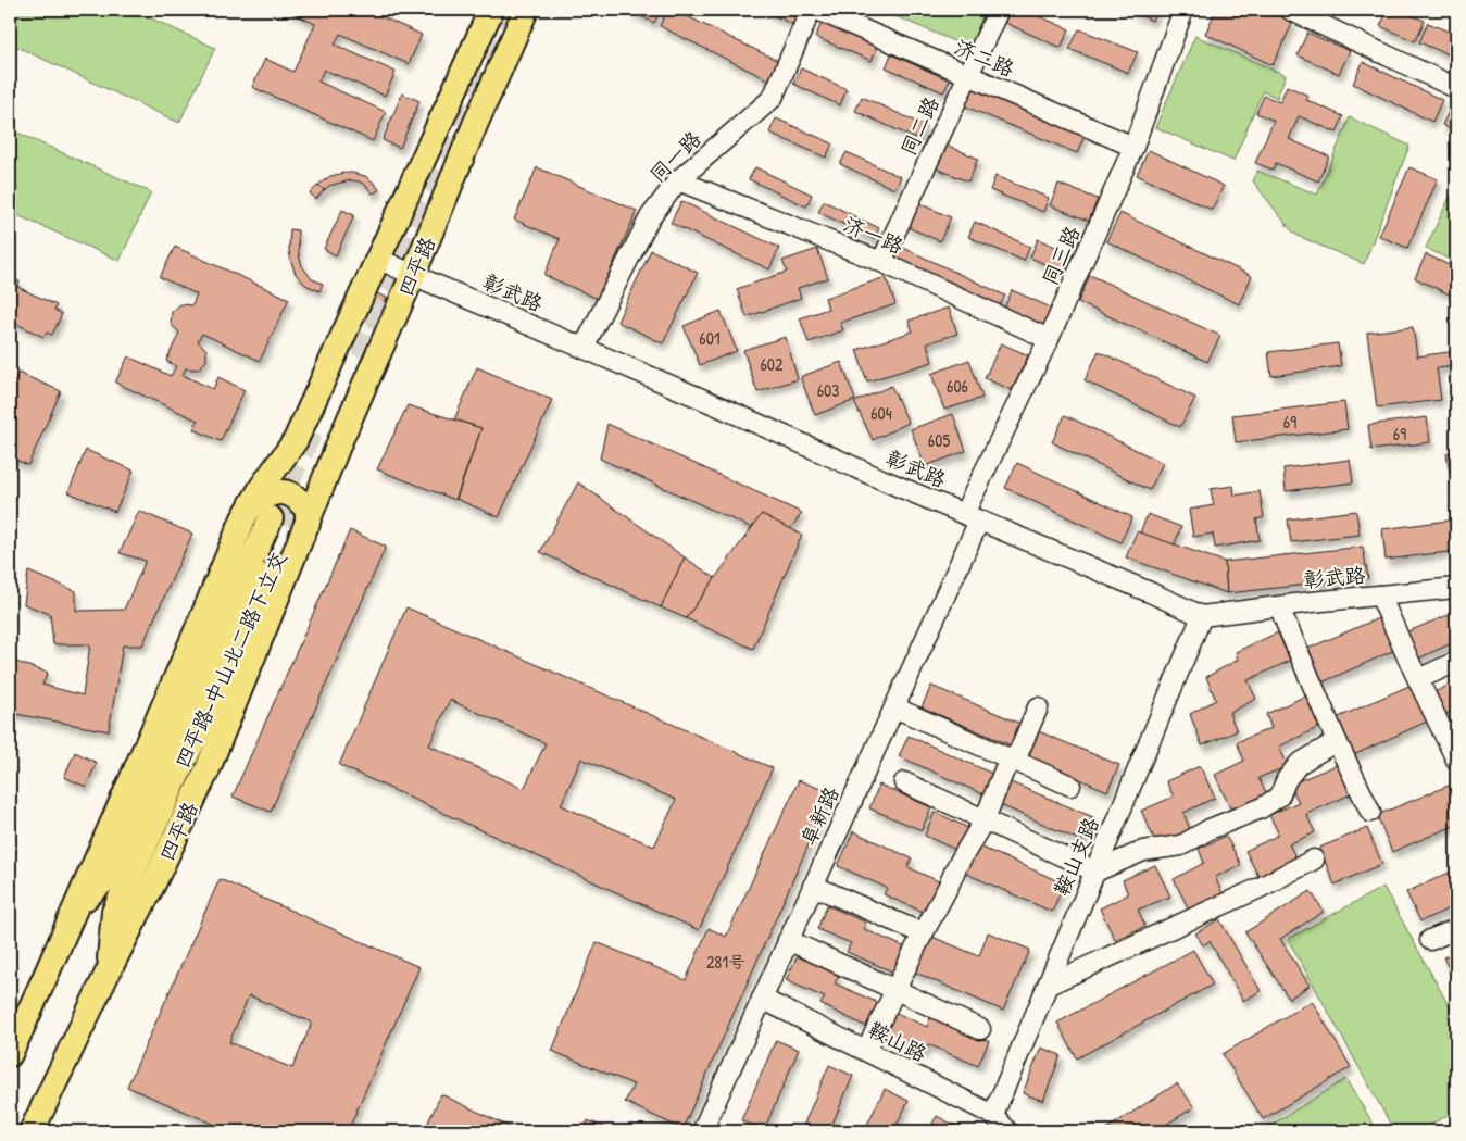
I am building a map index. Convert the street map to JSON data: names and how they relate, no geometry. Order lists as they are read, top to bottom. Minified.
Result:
{"streets":{"main road":["四平路","四平路-中山北二路下立交"],"street":["济二路","同二路","同一路","济一路","同三路","彰武路","阜新路","鞍山支路","鞍山路"]},"crossings":[["济二路","同二路"],["济二路","同三路"],["同二路","济一路"],["同一路","济一路"],["同一路","彰武路"],["济一路","同三路"],["同三路","彰武路"],["同三路","阜新路"],["四平路","彰武路"],["四平路","四平路-中山北二路下立交"],["彰武路","阜新路"],["彰武路","鞍山支路"],["阜新路","鞍山路"],["鞍山支路","鞍山路"]],"house_numbers":["601","602","606","603","604","69","69","605","281号"]}
